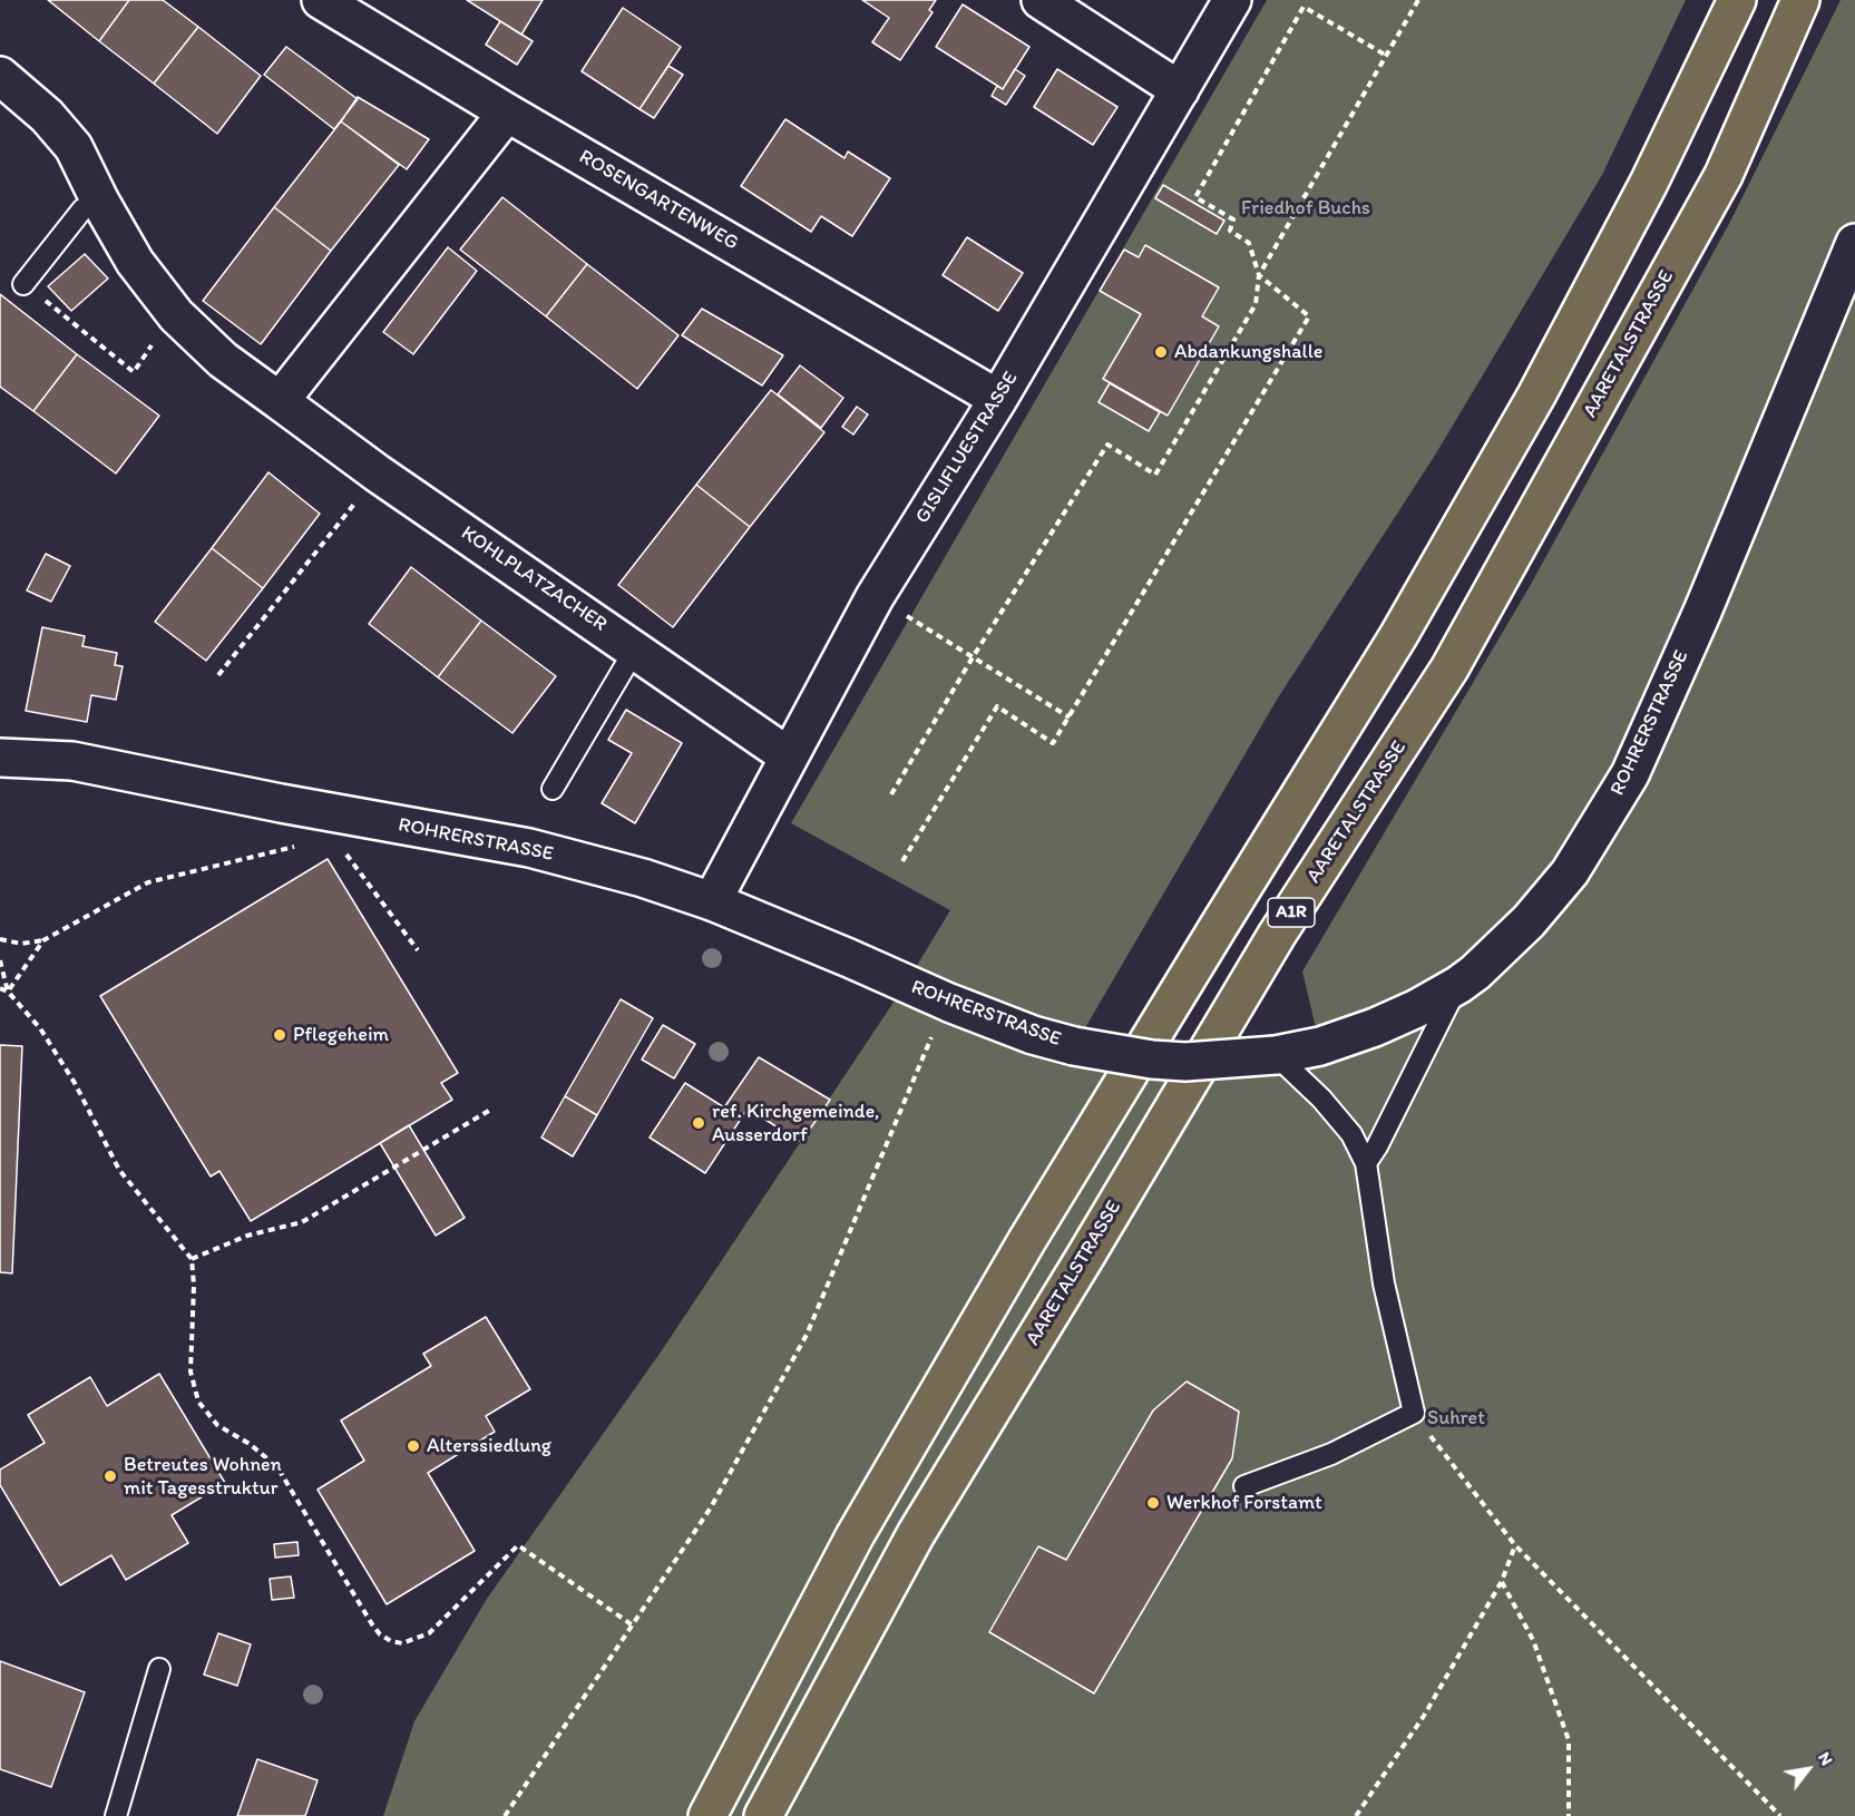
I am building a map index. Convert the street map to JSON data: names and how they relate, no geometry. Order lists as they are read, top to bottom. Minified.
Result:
{"streets":{"highway":["AARETALSTRASSE","A1R"],"street":["ROSENGARTENWEG","GISLIFLUESTRASSE","KOHLPLATZACHER","ROHRERSTRASSE"]},"crossings":[["ROSENGARTENWEG","GISLIFLUESTRASSE"],["GISLIFLUESTRASSE","KOHLPLATZACHER"],["GISLIFLUESTRASSE","ROHRERSTRASSE"]],"parks":["Friedhof Buchs","Suhret"],"places":["Abdankungshalle","Pflegeheim","ref. Kirchgemeinde, Ausserdorf","Alterssiedlung","Betreutes Wohnen mit Tagesstruktur","Werkhof Forstamt"],"north":"top right"}
